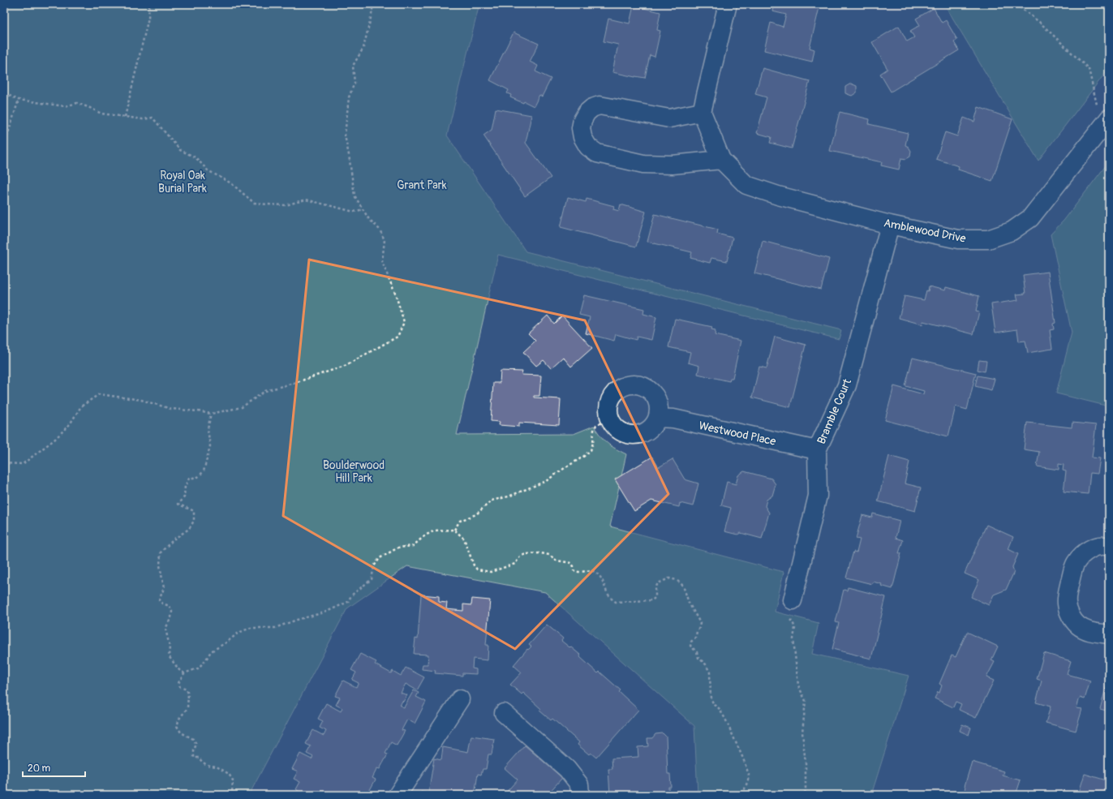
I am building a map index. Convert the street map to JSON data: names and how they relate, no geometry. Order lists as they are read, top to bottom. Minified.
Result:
{"streets":{"street":["Amblewood Drive","Bramble Court","Westwood Place"]},"crossings":[["Amblewood Drive","Bramble Court"],["Bramble Court","Westwood Place"]],"parks":["Royal Oak Burial Park","Grant Park","Boulderwood Hill Park"],"scale_bar":"20 m"}
